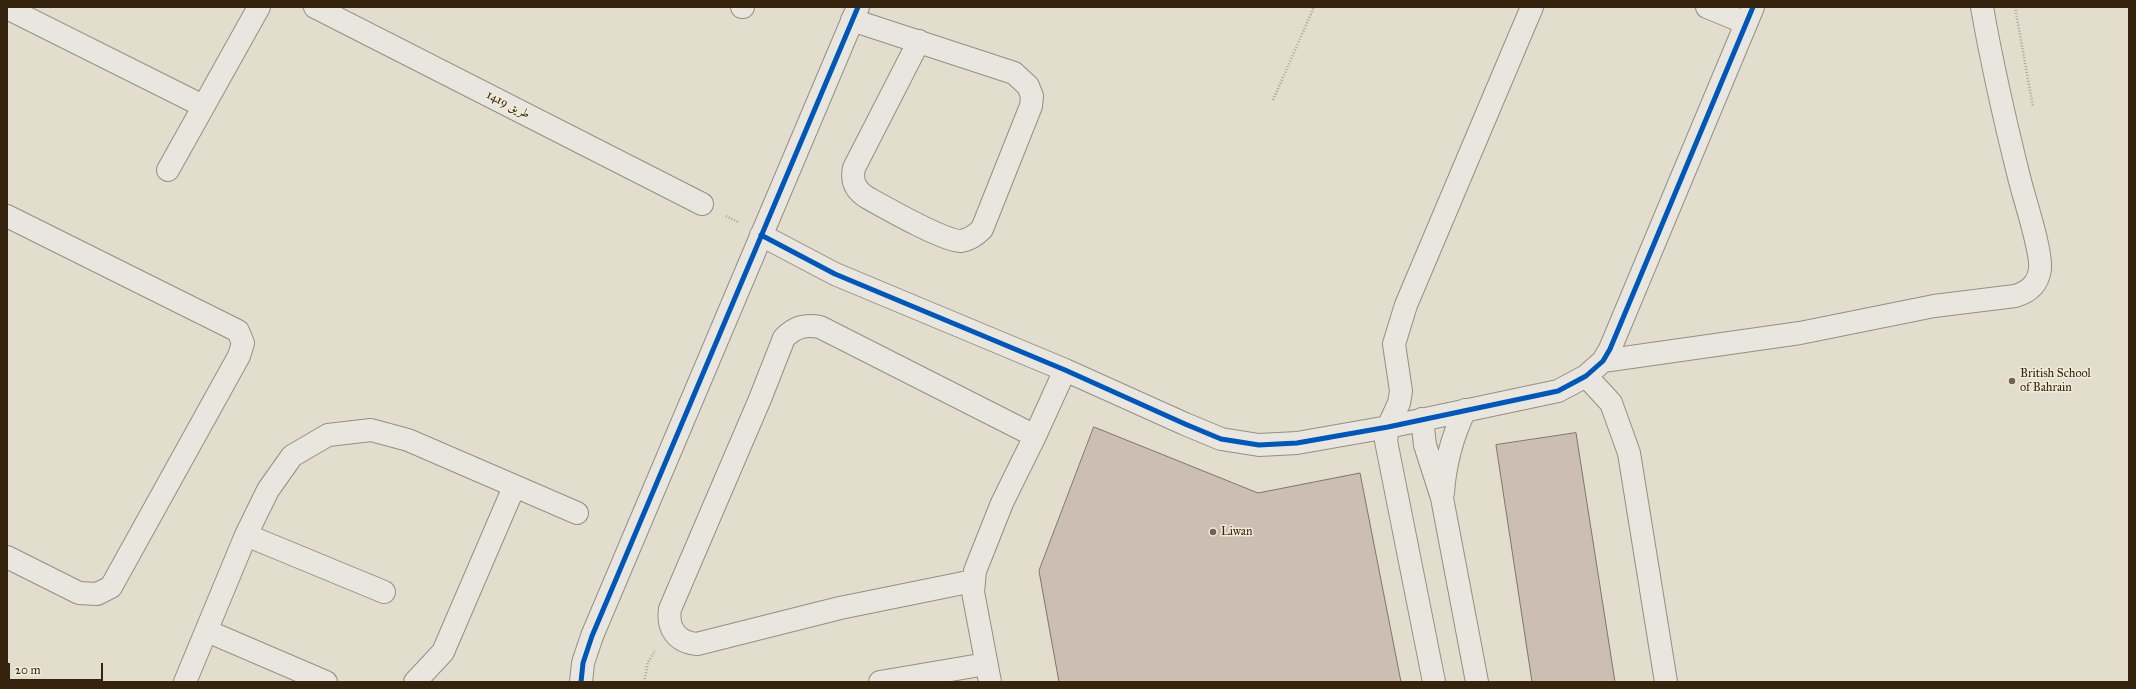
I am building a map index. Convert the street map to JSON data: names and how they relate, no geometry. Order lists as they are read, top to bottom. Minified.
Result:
{"streets":{"street":["طريق 1419"]},"places":["British School of Bahrain","Liwan"],"scale_bar":"20 m"}
